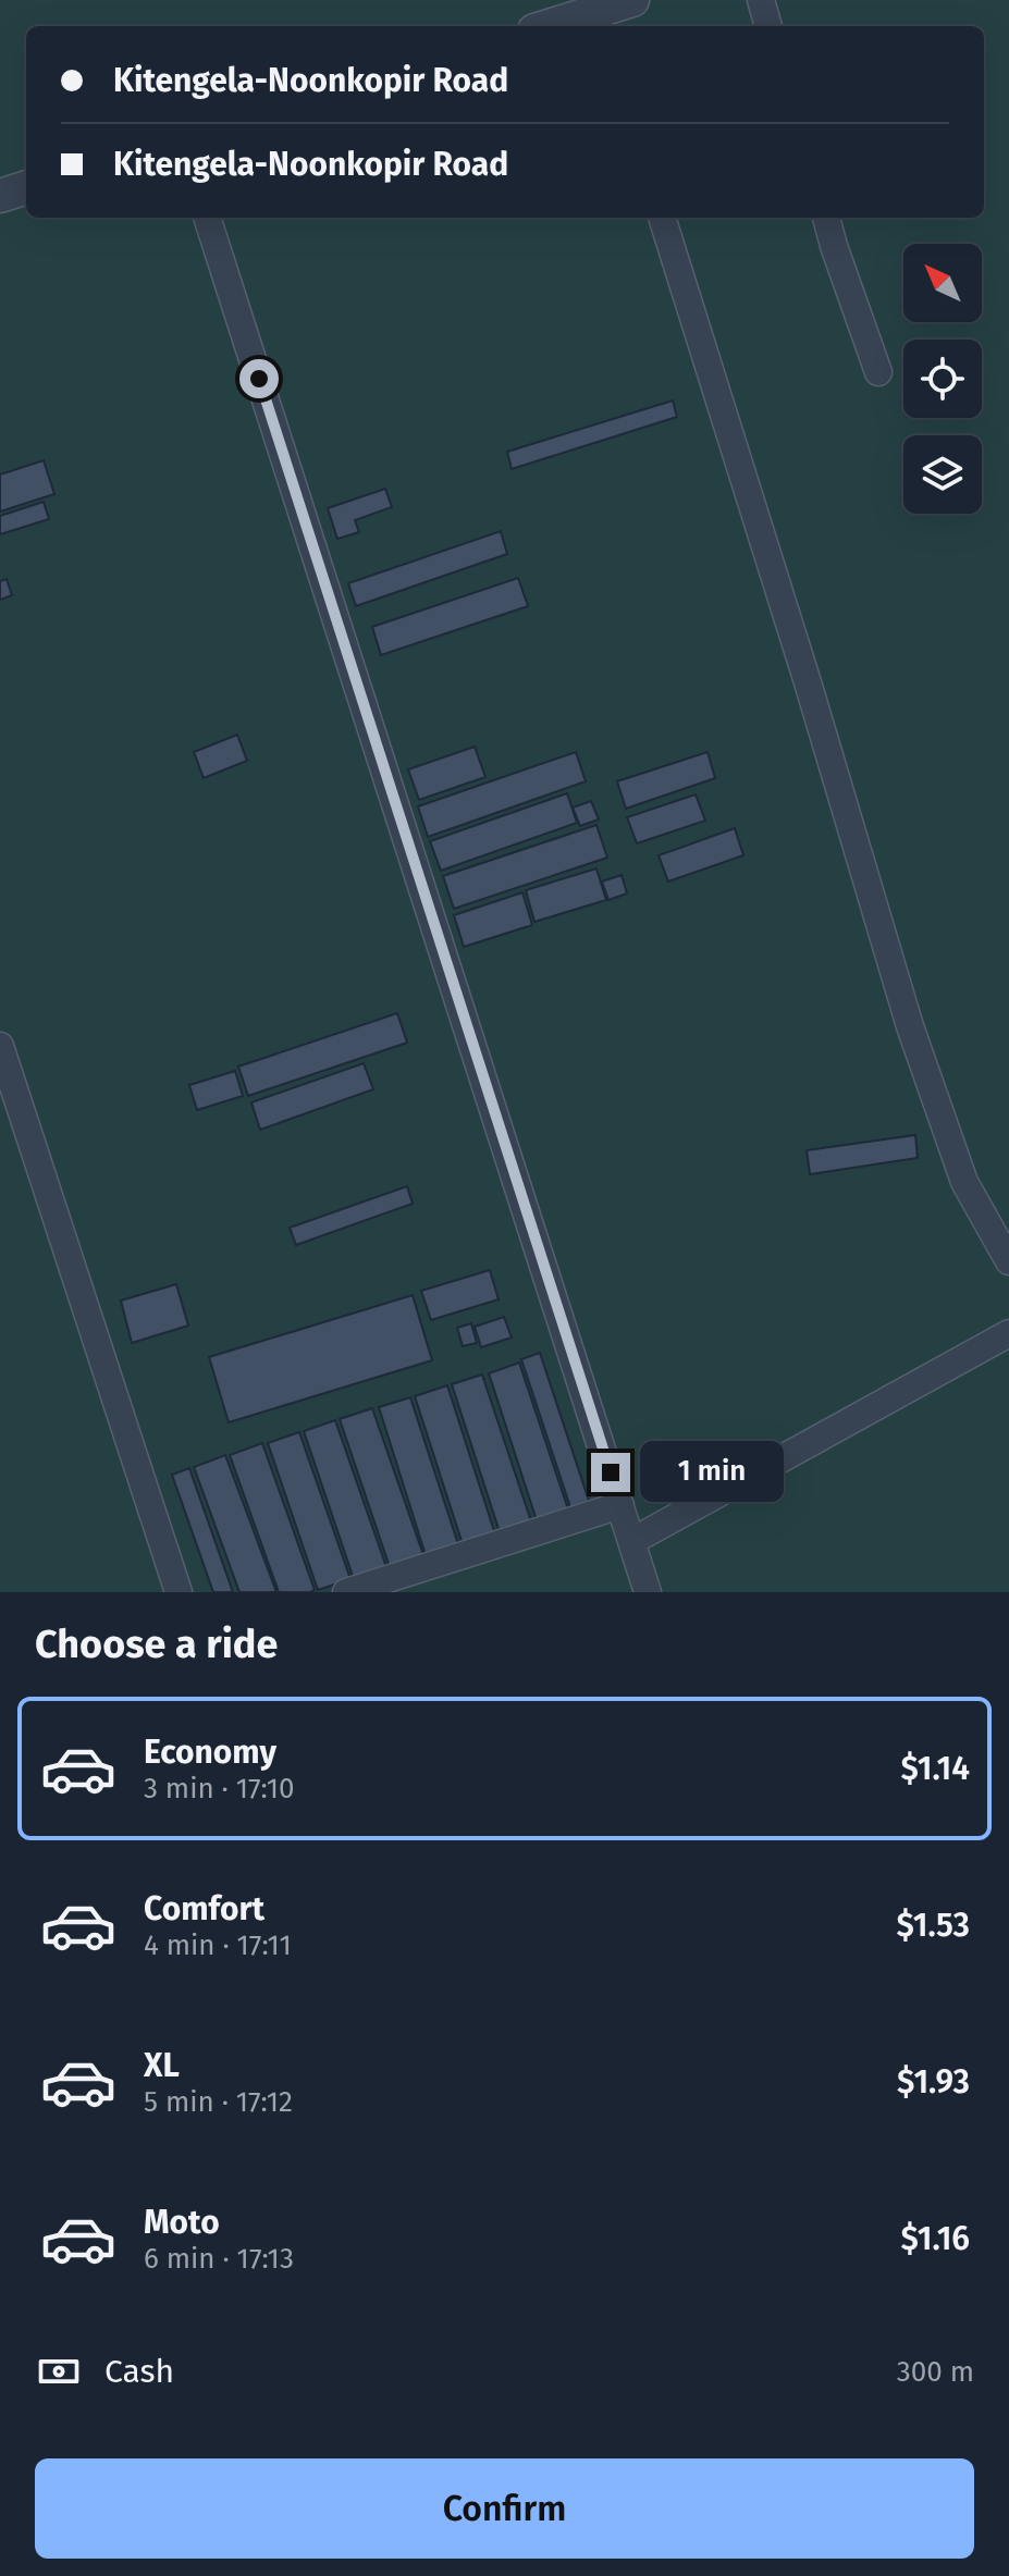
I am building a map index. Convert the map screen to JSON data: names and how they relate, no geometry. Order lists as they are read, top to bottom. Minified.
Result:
{"north":"top left","page":{"banner":["Kitengela-Noonkopir Road","Kitengela-Noonkopir Road"],"bubble":"1 min","heading":"Choose a ride","list":[{"name":"Economy","note":"3 min · 17:10","value":"$1.14"},{"name":"Comfort","note":"4 min · 17:11","value":"$1.53"},{"name":"XL","note":"5 min · 17:12","value":"$1.93"},{"name":"Moto","note":"6 min · 17:13","value":"$1.16"}],"pay":["Cash","300 m"],"buttons":"Confirm"}}
